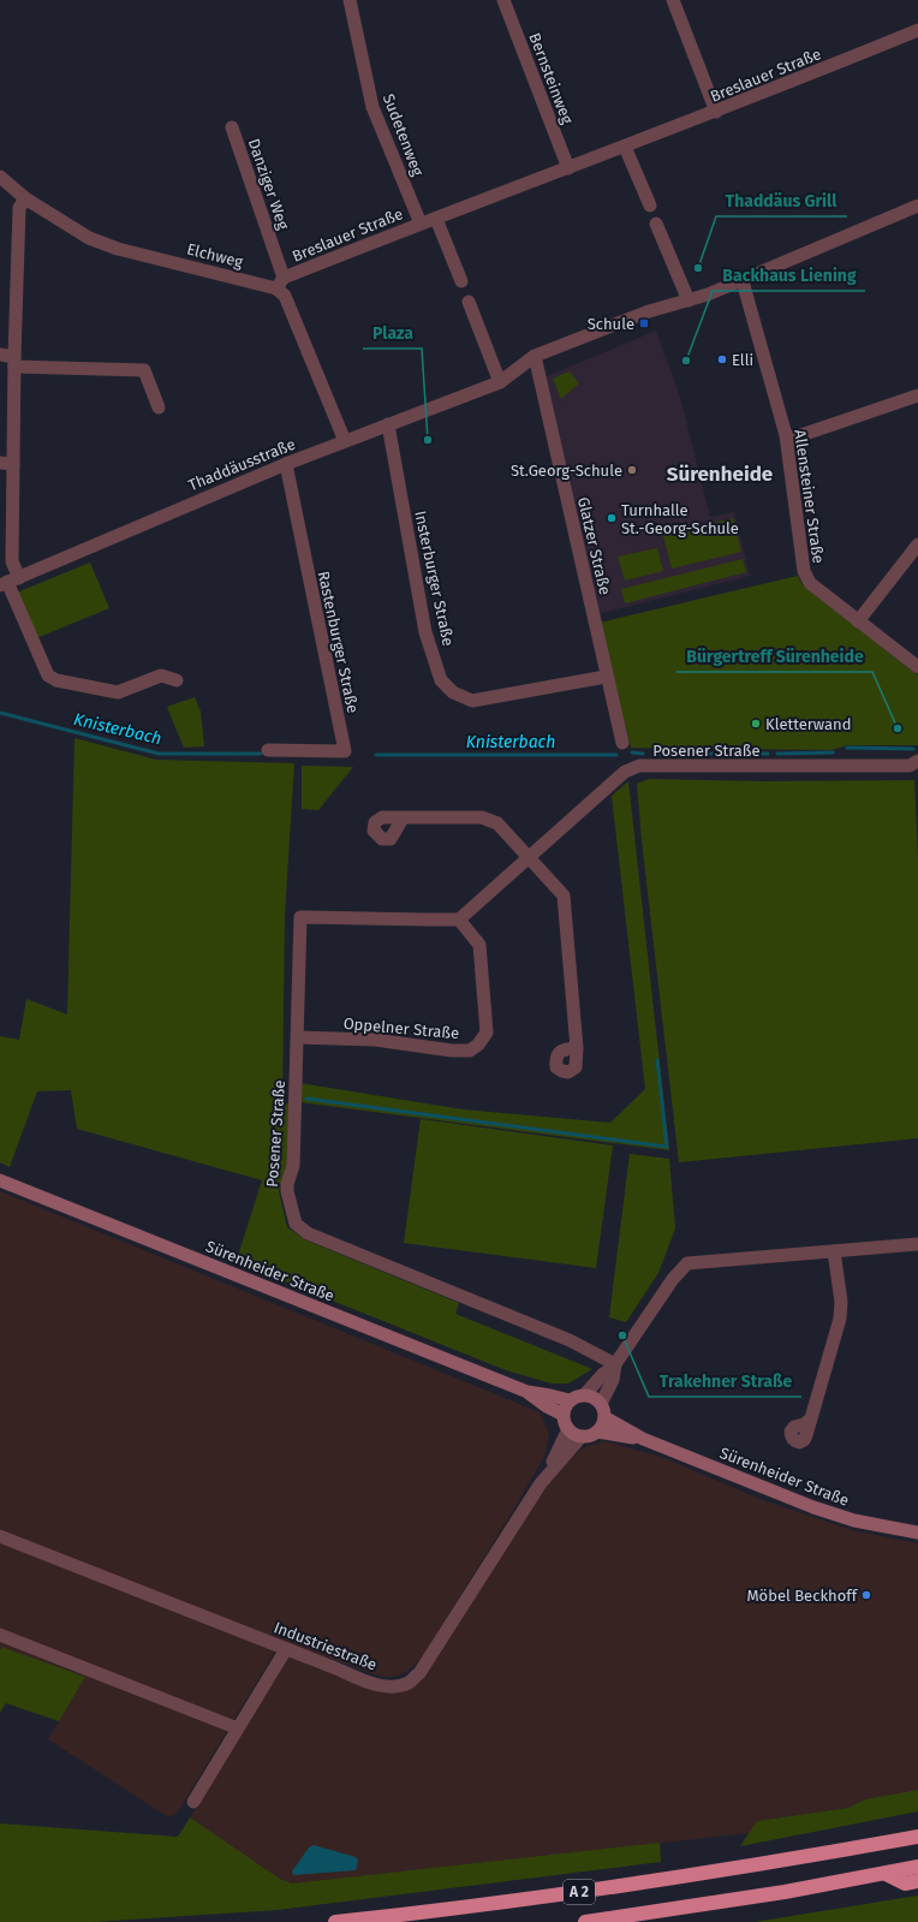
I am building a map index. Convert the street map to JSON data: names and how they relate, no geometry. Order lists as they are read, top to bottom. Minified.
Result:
{"streets":{"highway":["A 2"],"main road":["Sürenheider Straße"],"street":["Breslauer Straße","Bernsteinweg","Sudetenweg","Danziger Weg","Elchweg","Thaddäusstraße","Allensteiner Straße","Glatzer Straße","Insterburger Straße","Rastenburger Straße","Posener Straße","Oppelner Straße","Industriestraße"]},"crossings":[["Breslauer Straße","Bernsteinweg"],["Breslauer Straße","Sudetenweg"],["Breslauer Straße","Danziger Weg"],["Breslauer Straße","Elchweg"],["Danziger Weg","Elchweg"],["Thaddäusstraße","Allensteiner Straße"],["Thaddäusstraße","Glatzer Straße"],["Thaddäusstraße","Insterburger Straße"],["Thaddäusstraße","Rastenburger Straße"],["Glatzer Straße","Insterburger Straße"],["Posener Straße","Oppelner Straße"],["Sürenheider Straße","Industriestraße"]],"districts":["Sürenheide"],"water":["Knisterbach"],"places":{"other":["Thaddäus Grill","Elli","Backhaus Liening","Plaza","St.Georg-Schule","Turnhalle St.-Georg-Schule","Kletterwand","Bürgertreff Sürenheide","Trakehner Straße","Möbel Beckhoff"],"transit":["Schule"]}}
